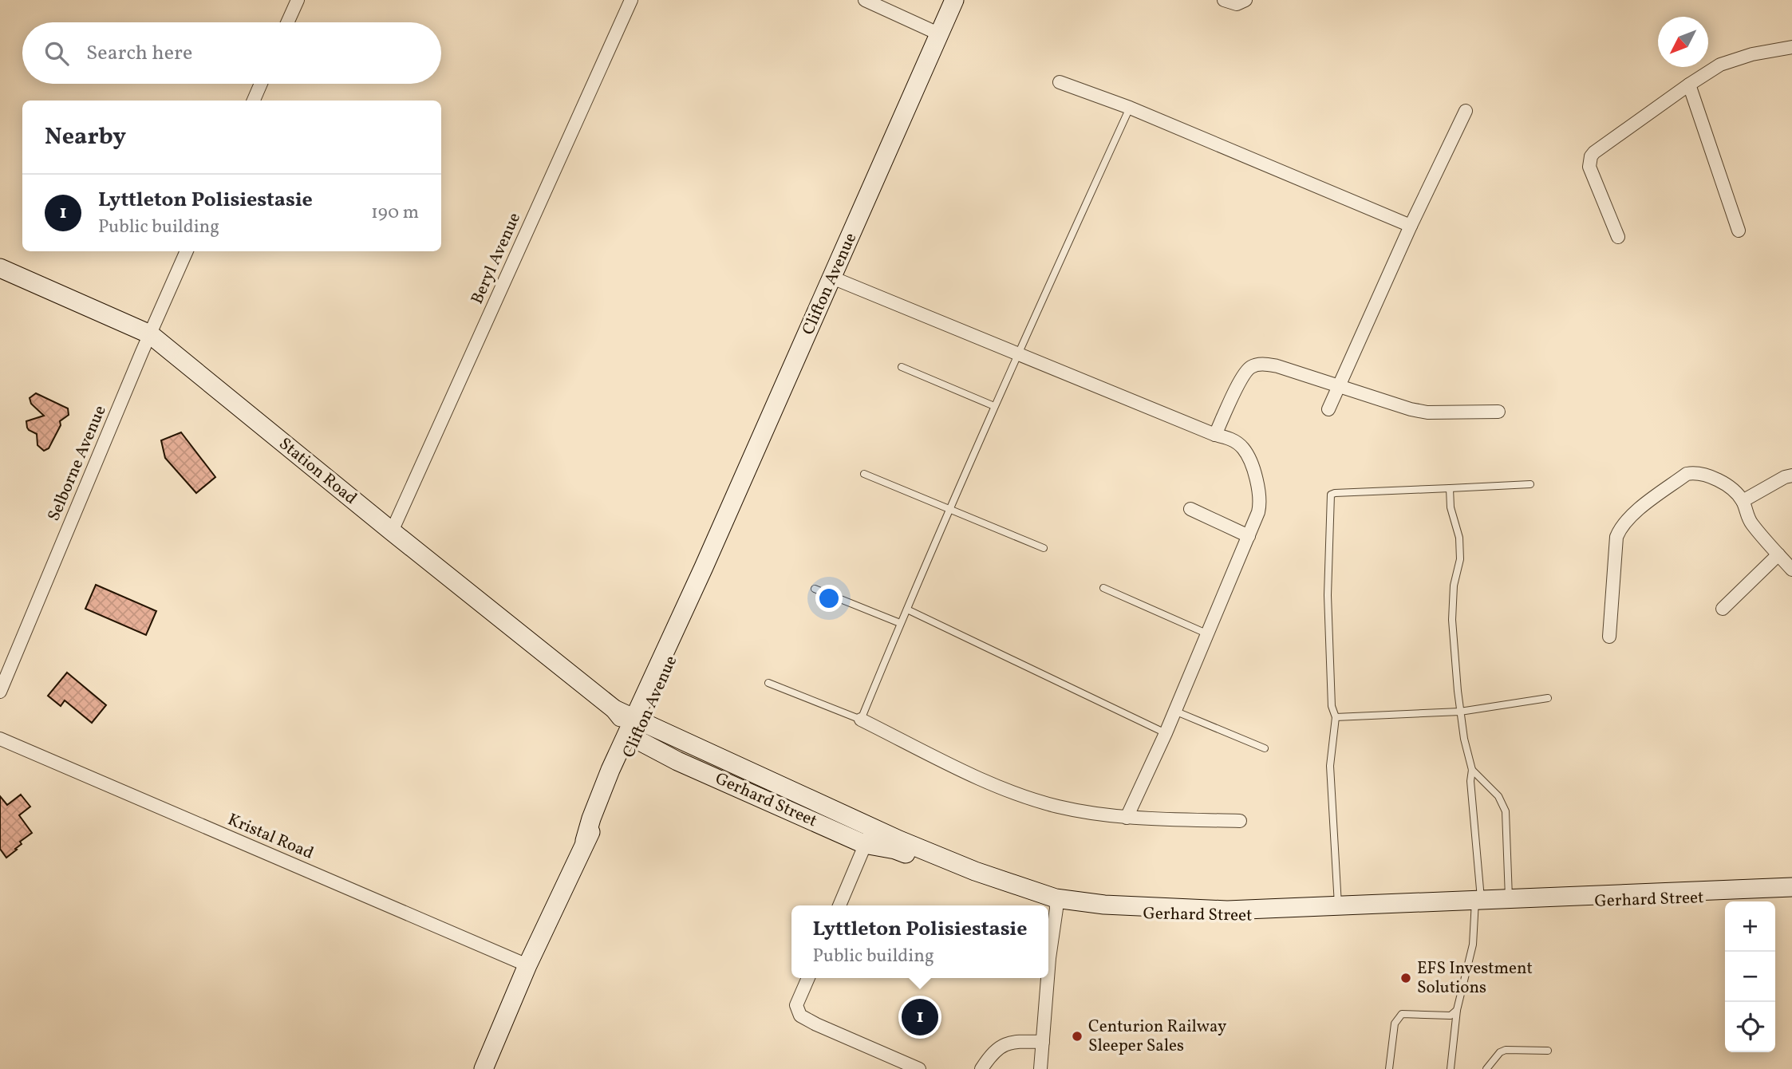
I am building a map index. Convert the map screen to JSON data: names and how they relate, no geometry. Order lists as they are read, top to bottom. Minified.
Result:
{"streets":{"street":["Beryl Avenue","Clifton Avenue","Selborne Avenue","Station Road","Gerhard Street","Kristal Road"]},"crossings":[["Beryl Avenue","Station Road"],["Clifton Avenue","Station Road"],["Clifton Avenue","Gerhard Street"],["Clifton Avenue","Kristal Road"],["Selborne Avenue","Station Road"],["Station Road","Gerhard Street"]],"places":["EFS Investment Solutions","Centurion Railway Sleeper Sales"],"north":"bottom left","page":{"search":"Search here","heading":"Nearby","list":[{"mark":"1","name":"Lyttleton Polisiestasie","note":"Public building","value":"190 m"}],"map_buttons":["+","−"],"popup":["Lyttleton Polisiestasie","Public building"],"pins":"1"}}
